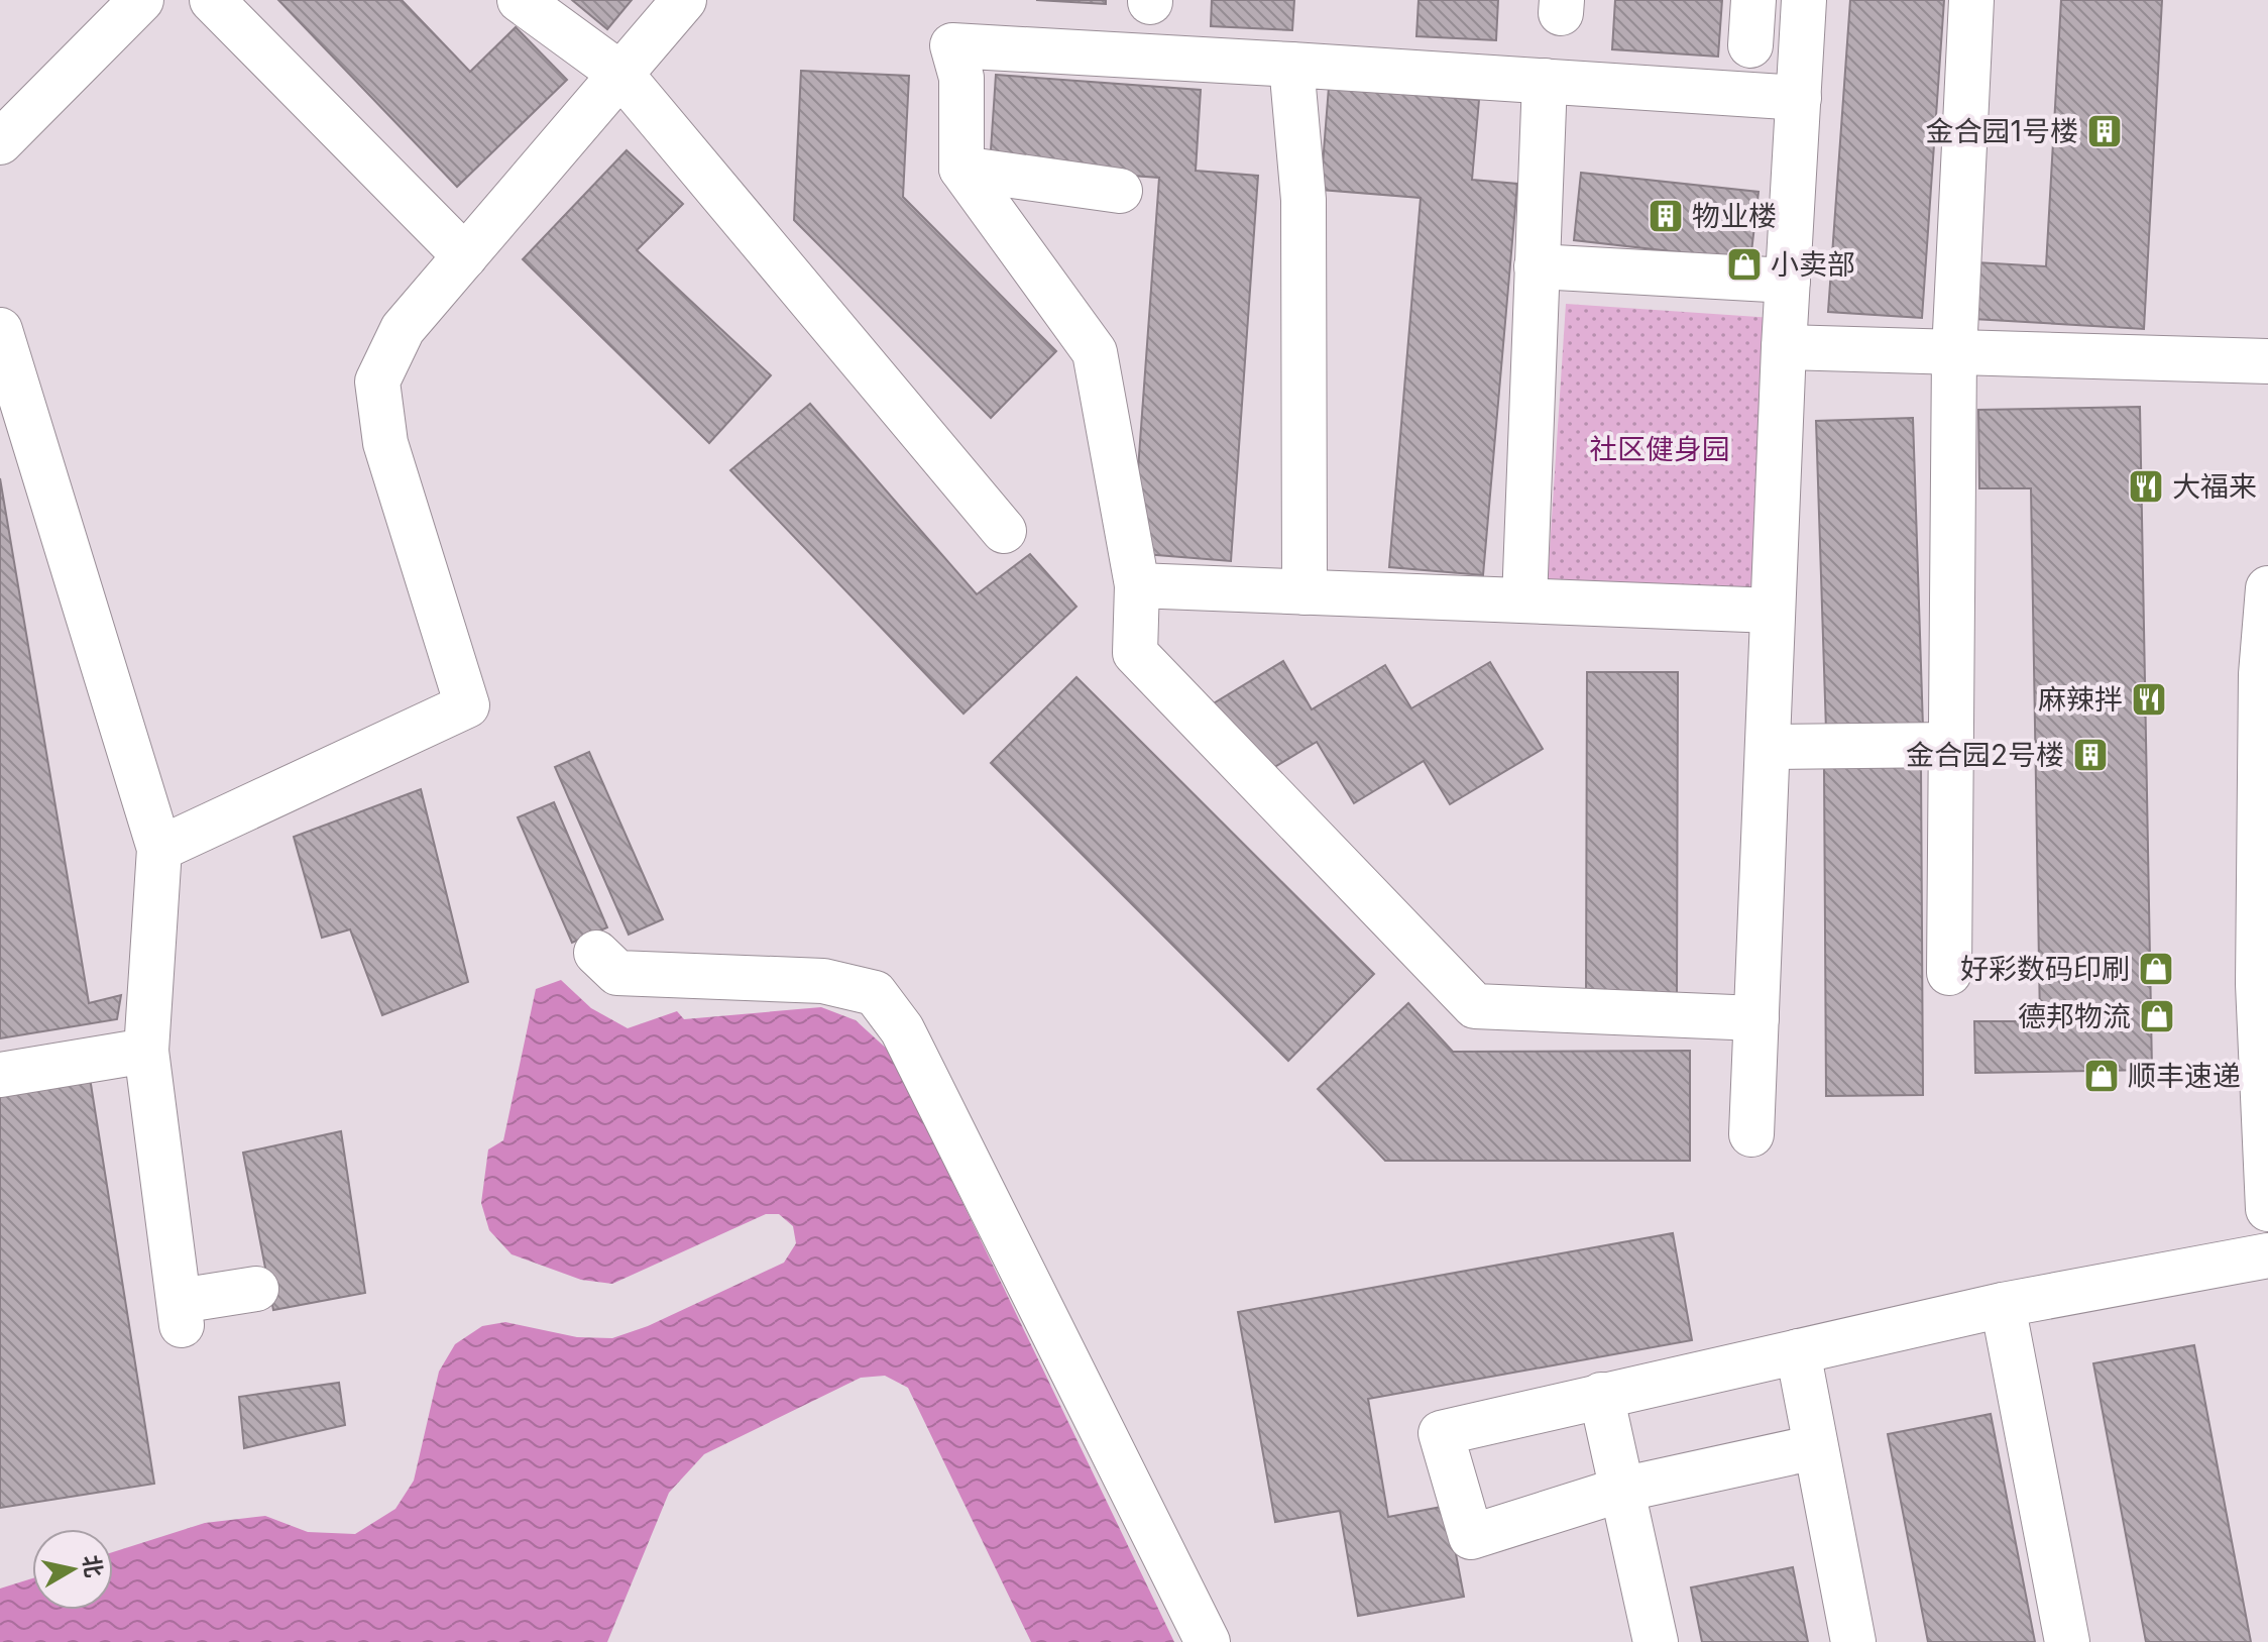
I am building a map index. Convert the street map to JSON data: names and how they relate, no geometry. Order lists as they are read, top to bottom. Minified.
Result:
{"parks":["社区健身园"],"places":{"building":["金合园1号楼","物业楼","金合园2号楼"],"shop":["小卖部","好彩数码印刷","德邦物流","顺丰速递"],"restaurant":["大福来","麻辣拌"]},"north":"right"}
